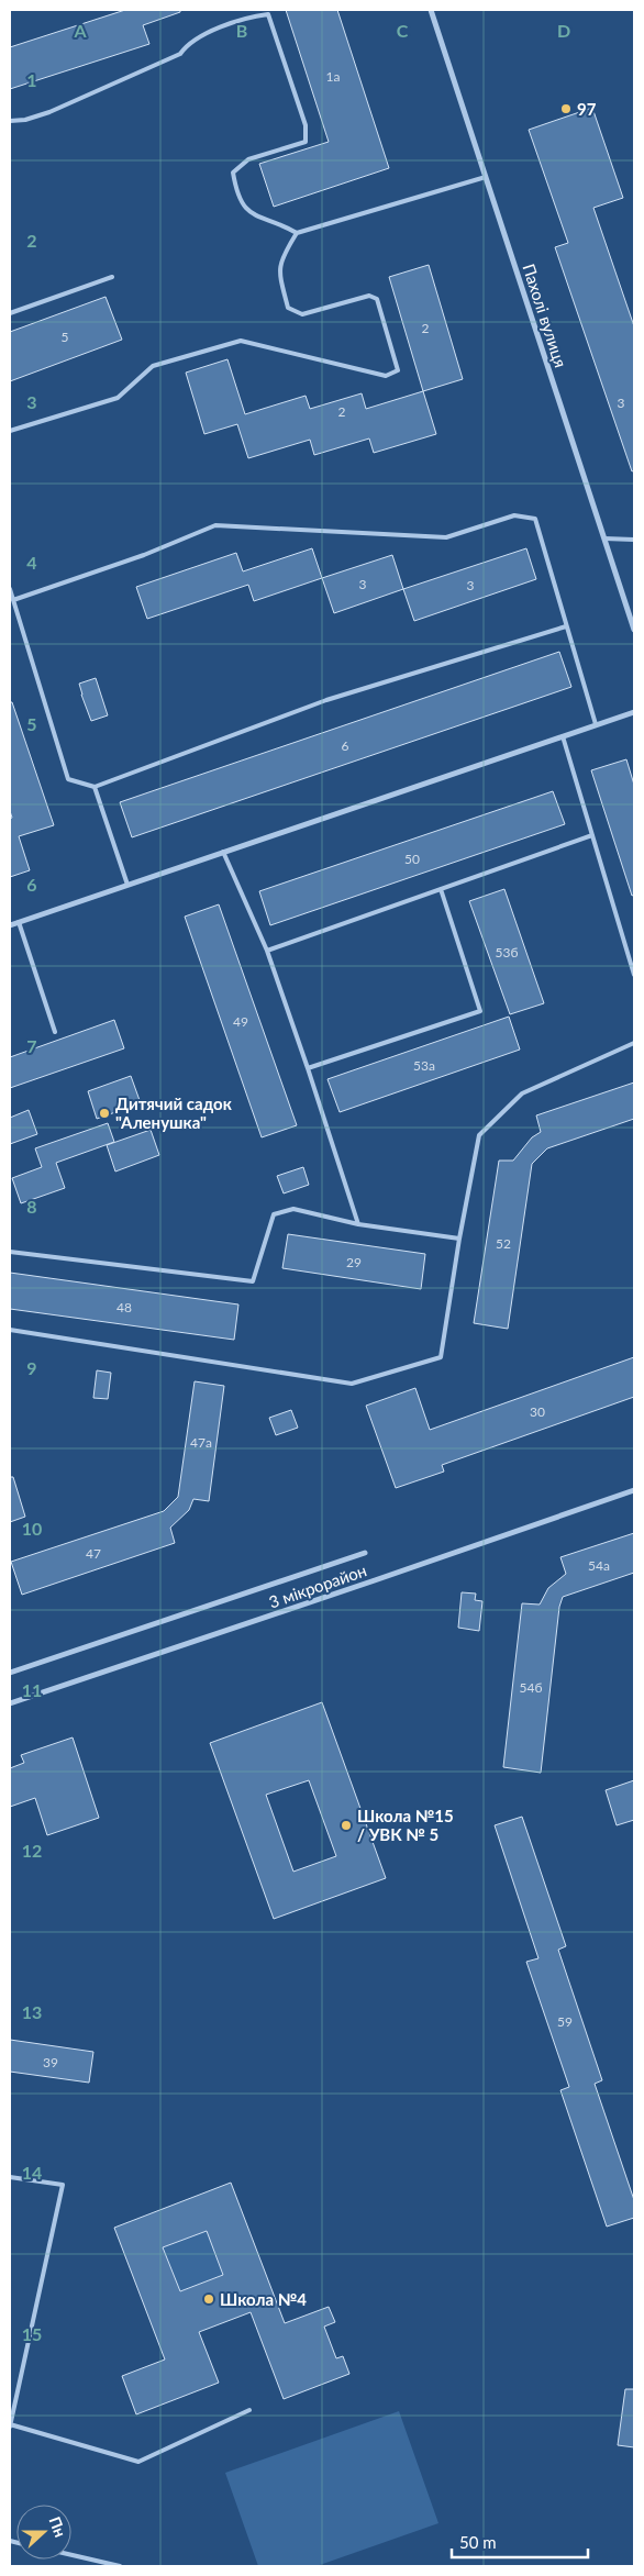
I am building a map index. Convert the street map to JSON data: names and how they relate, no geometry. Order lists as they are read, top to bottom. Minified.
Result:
{"streets":{"street":["Пахолі вулиця","3 мікрорайон"]},"places":["97","Дитячий садок \"Аленушка\"","Школа №15 / УВК № 5","Школа №4"],"house_numbers":["1а","2","5","3","2","3","3","6","50","53б","49","53а","52","29","48","30","47а","47","54а","54б","59","39"],"scale_bar":"50 m","north":"right","grid":{"columns":["A","B","C","D"],"rows":["1","2","3","4","5","6","7","8","9","10","11","12","13","14","15"]}}
